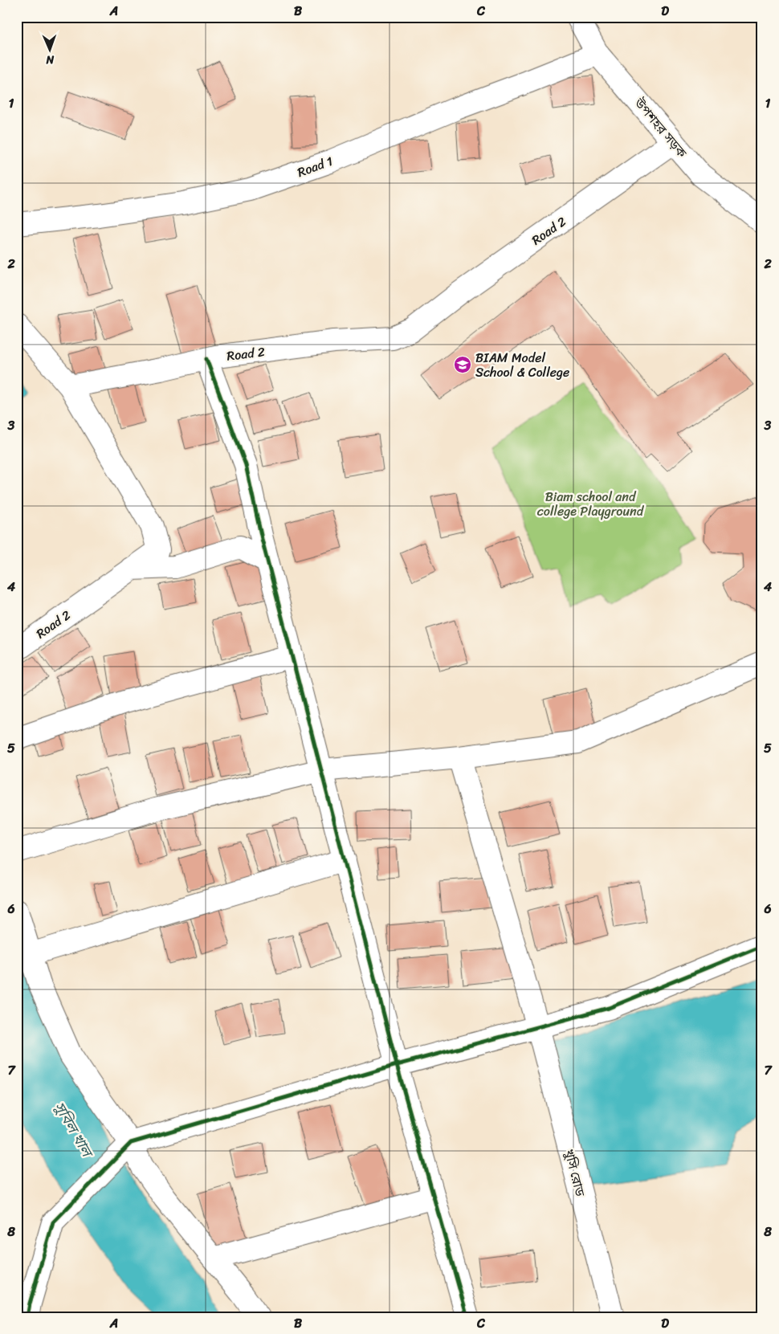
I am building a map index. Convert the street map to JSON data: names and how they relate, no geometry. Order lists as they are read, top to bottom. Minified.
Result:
{"streets":{"street":["উপশহর সড়ক","Road 1","Road 2","খুসি রোড"]},"crossings":[["উপশহর সড়ক","Road 1"],["উপশহর সড়ক","Road 2"]],"water":["সুবিল খাল"],"parks":["Biam school and college Playground"],"places":{"school or university":["BIAM Model School & College"]},"north":"bottom","grid":{"columns":["A","B","C","D"],"rows":["1","2","3","4","5","6","7","8"]}}
